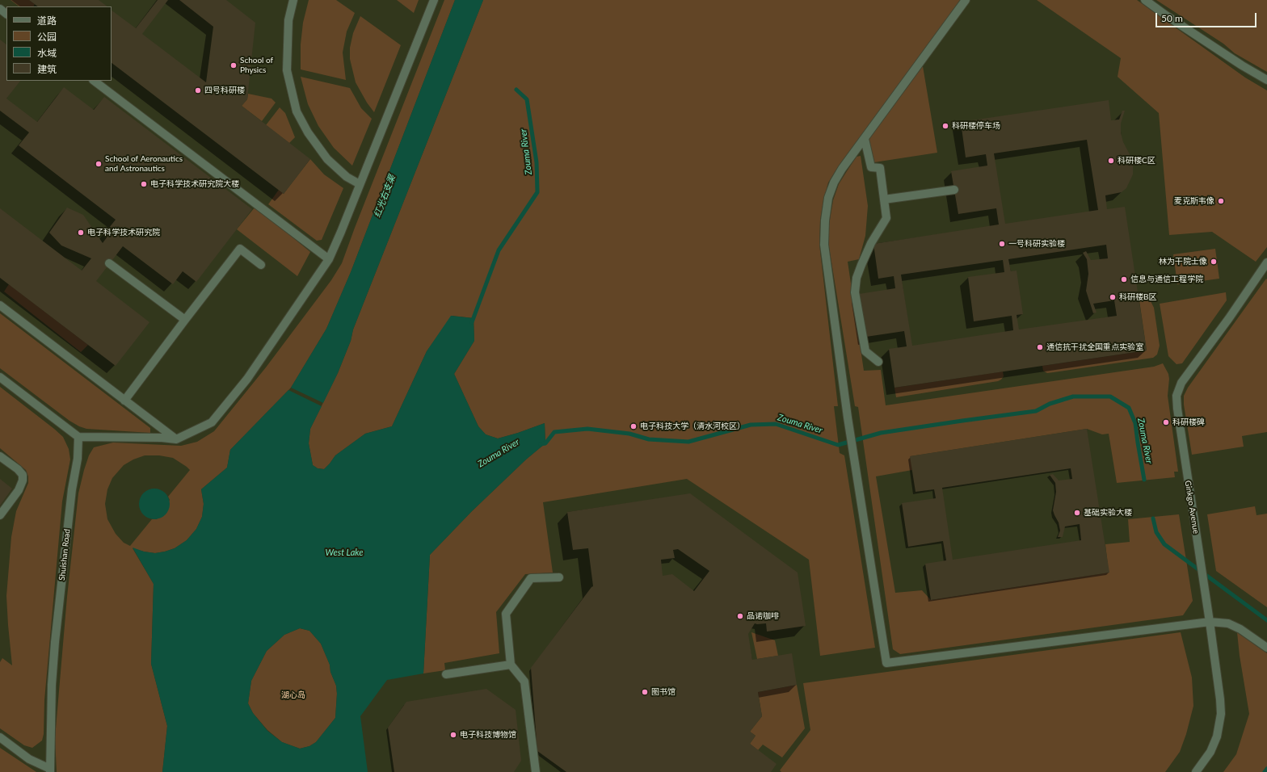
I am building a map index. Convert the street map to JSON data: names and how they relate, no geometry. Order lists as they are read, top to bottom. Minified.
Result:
{"streets":{"street":["Ginkgo Avenue","Shuishan Road"]},"water":["Zouma River","红光右支渠","West Lake"],"parks":["湖心岛"],"places":["School of Physics","四号科研楼","科研楼停车场","科研楼C区","School of Aeronautics and Astronautics","电子科学技术研究院大楼","麦克斯韦像","电子科学技术研究院","一号科研实验楼","林为干院士像","信息与通信工程学院","科研楼B区","通信抗干扰全国重点实验室","科研楼碑","电子科技大学（清水河校区）","基础实验大楼","品诺咖啡","图书馆","电子科技博物馆"],"legend":["道路","公园","水域","建筑"],"scale_bar":"50 m"}
